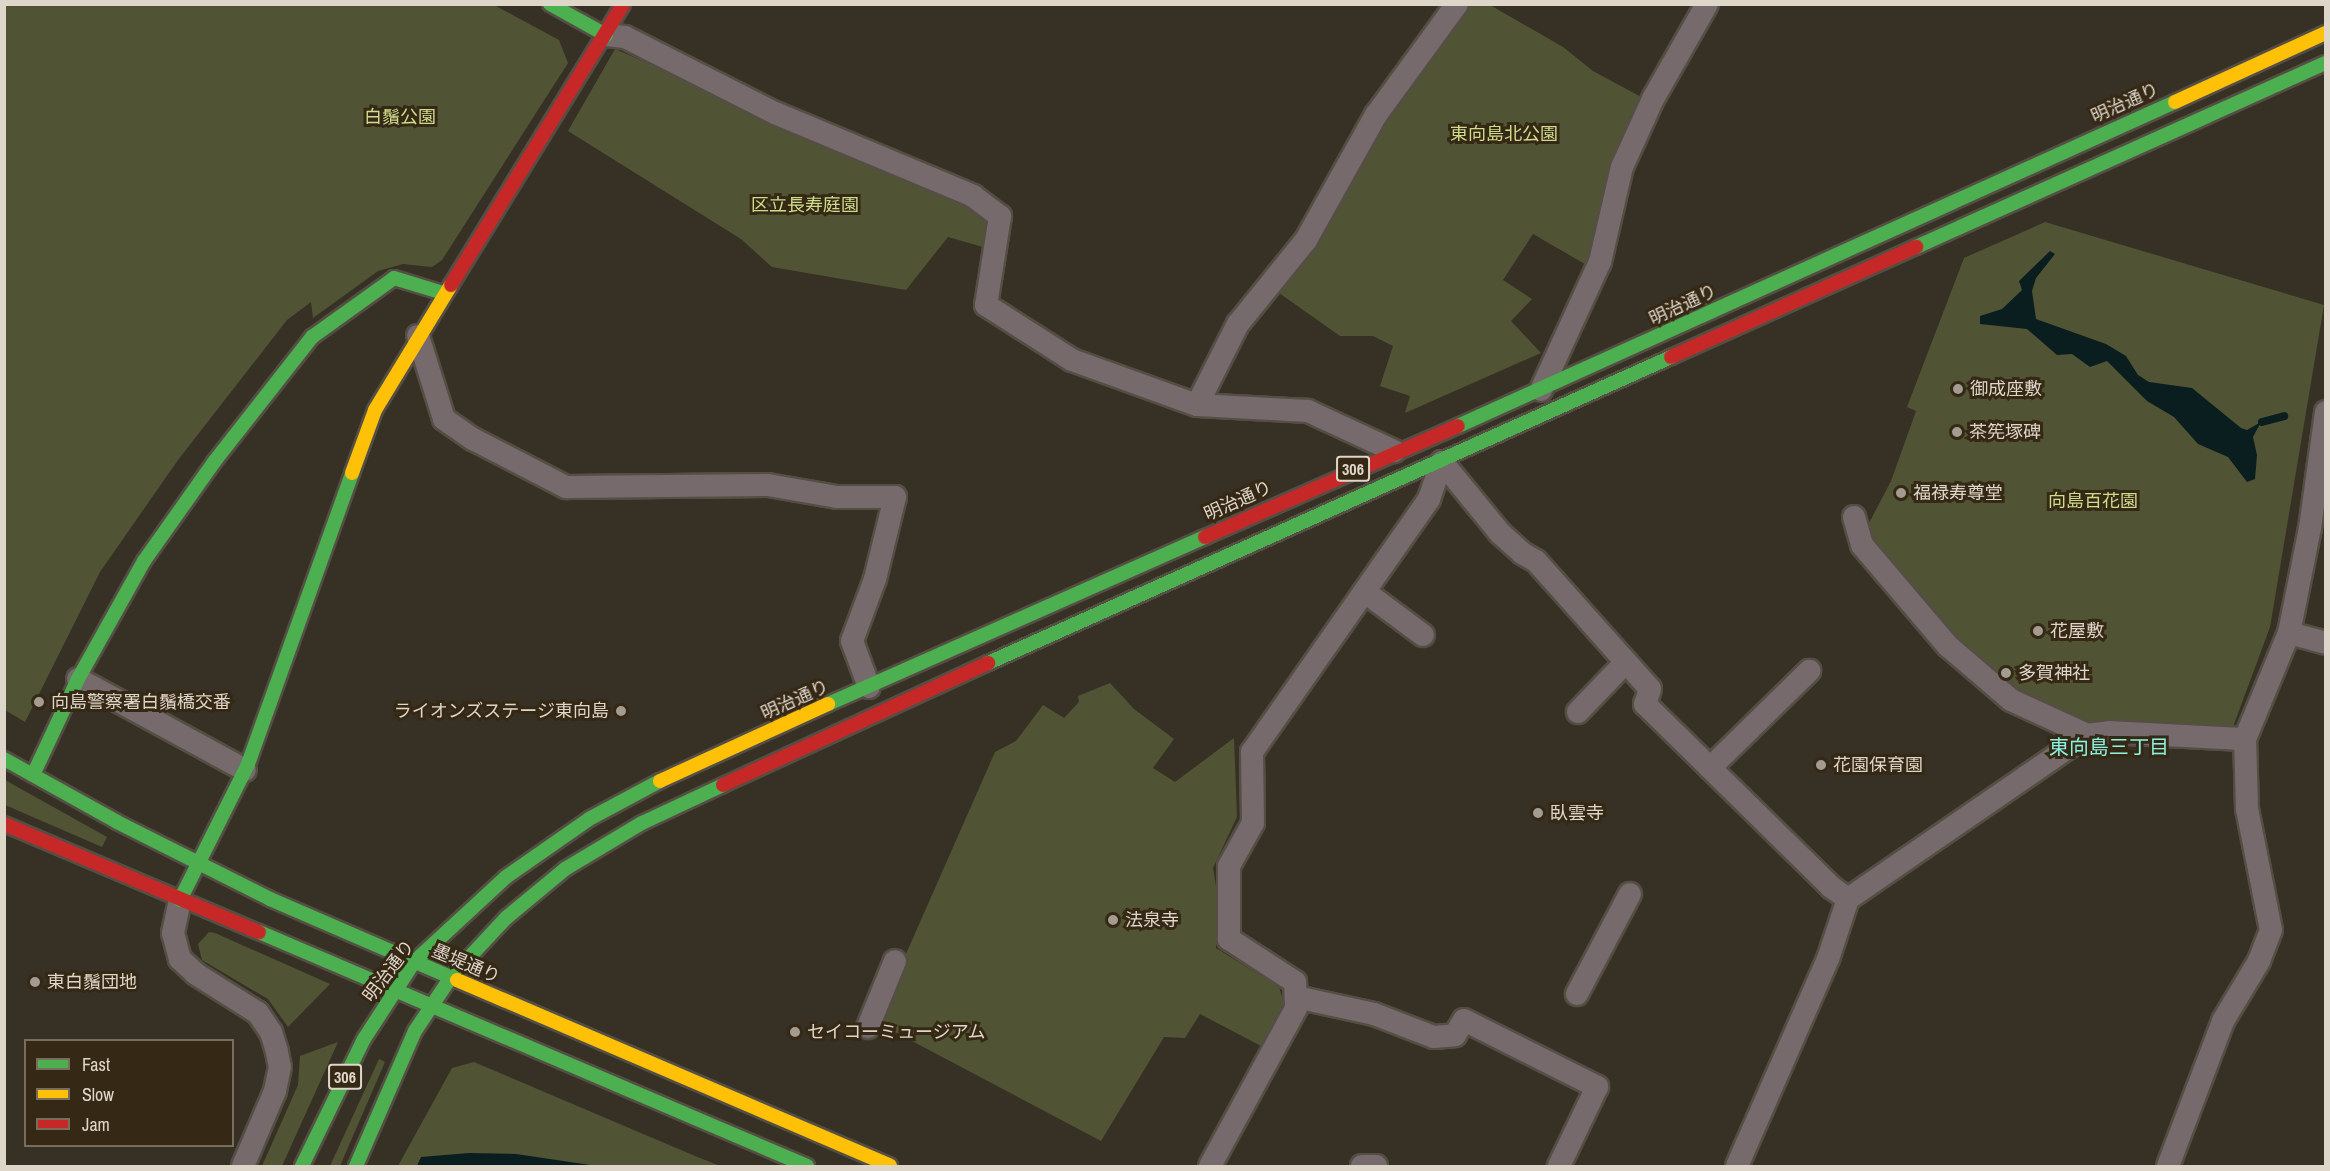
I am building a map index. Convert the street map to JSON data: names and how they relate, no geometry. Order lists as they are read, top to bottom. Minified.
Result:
{"streets":{"main road":["明治通り","306","墨堤通り"]},"crossings":[["明治通り","墨堤通り"],["306","墨堤通り"]],"districts":["東向島三丁目"],"parks":["白鬚公園","東向島北公園","区立長寿庭園","向島百花園"],"places":["御成座敷","茶筅塚碑","福禄寿尊堂","花屋敷","多賀神社","向島警察署白鬚橋交番","ライオンズステージ東向島","花園保育園","臥雲寺","法泉寺","東白鬚団地","セイコーミュージアム"],"legend":["Fast","Slow","Jam"]}
